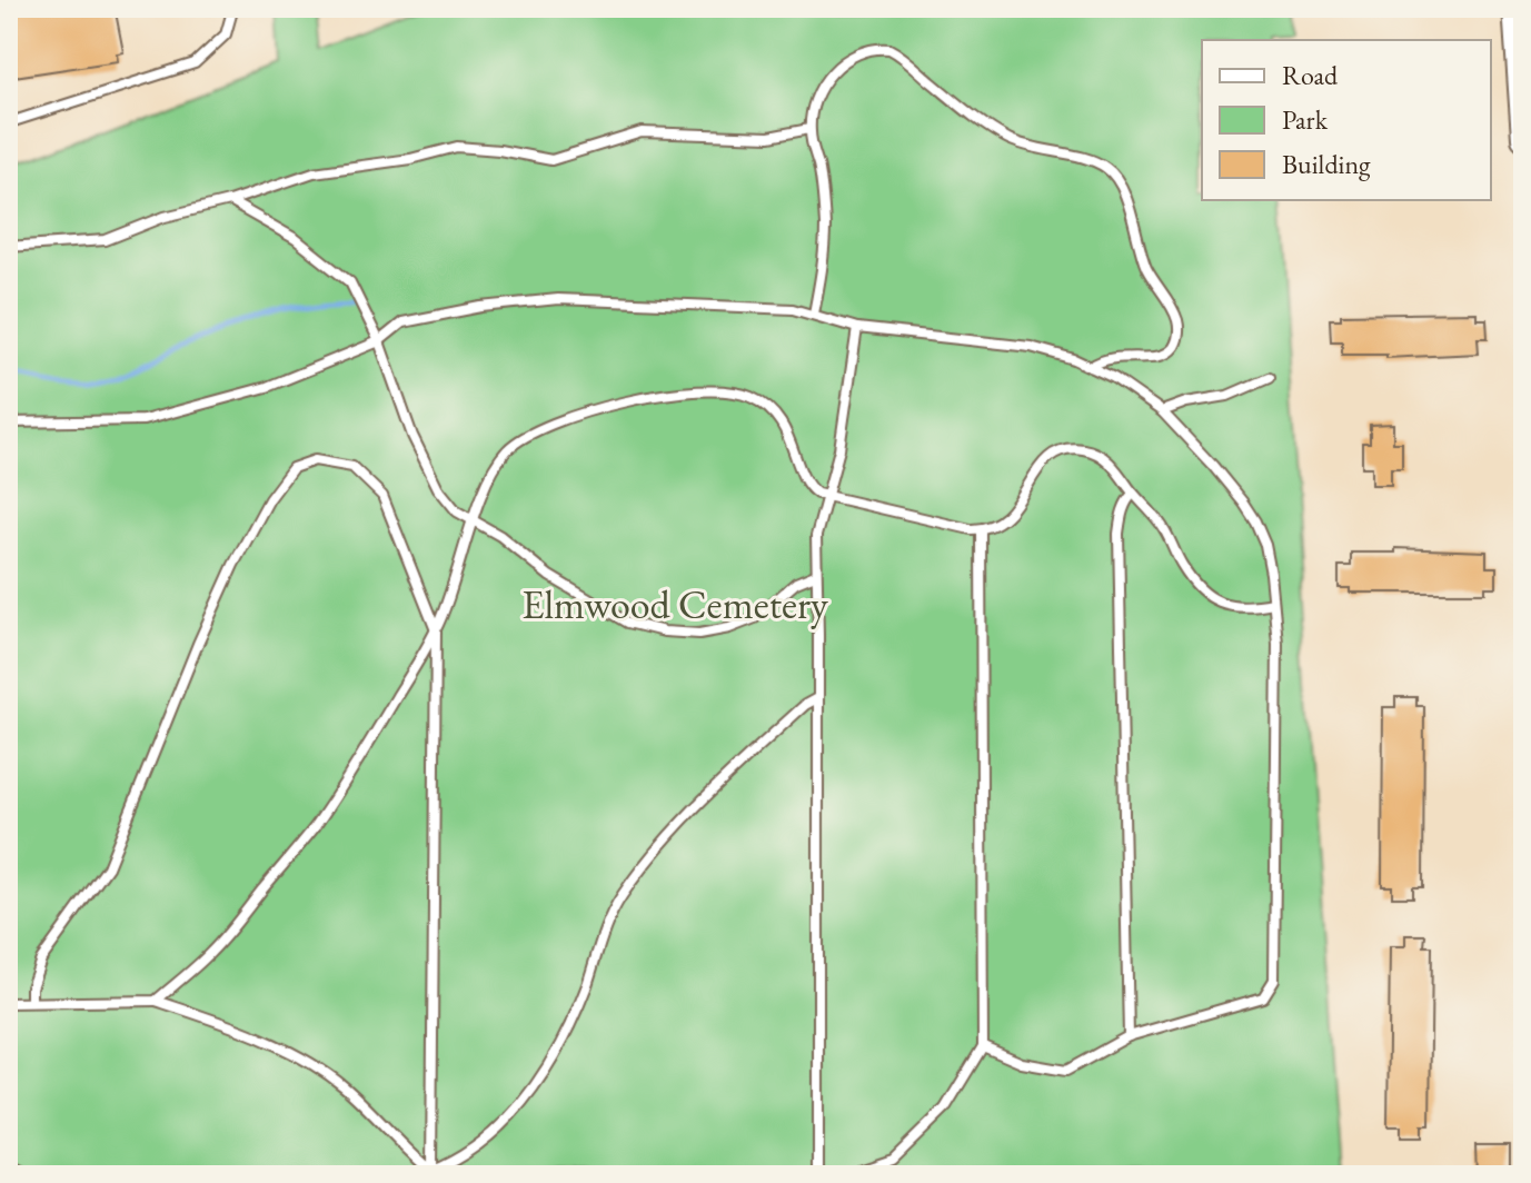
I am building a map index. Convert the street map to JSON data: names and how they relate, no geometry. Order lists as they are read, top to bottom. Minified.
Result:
{"parks":["Elmwood Cemetery"],"legend":["Road","Park","Building"]}
